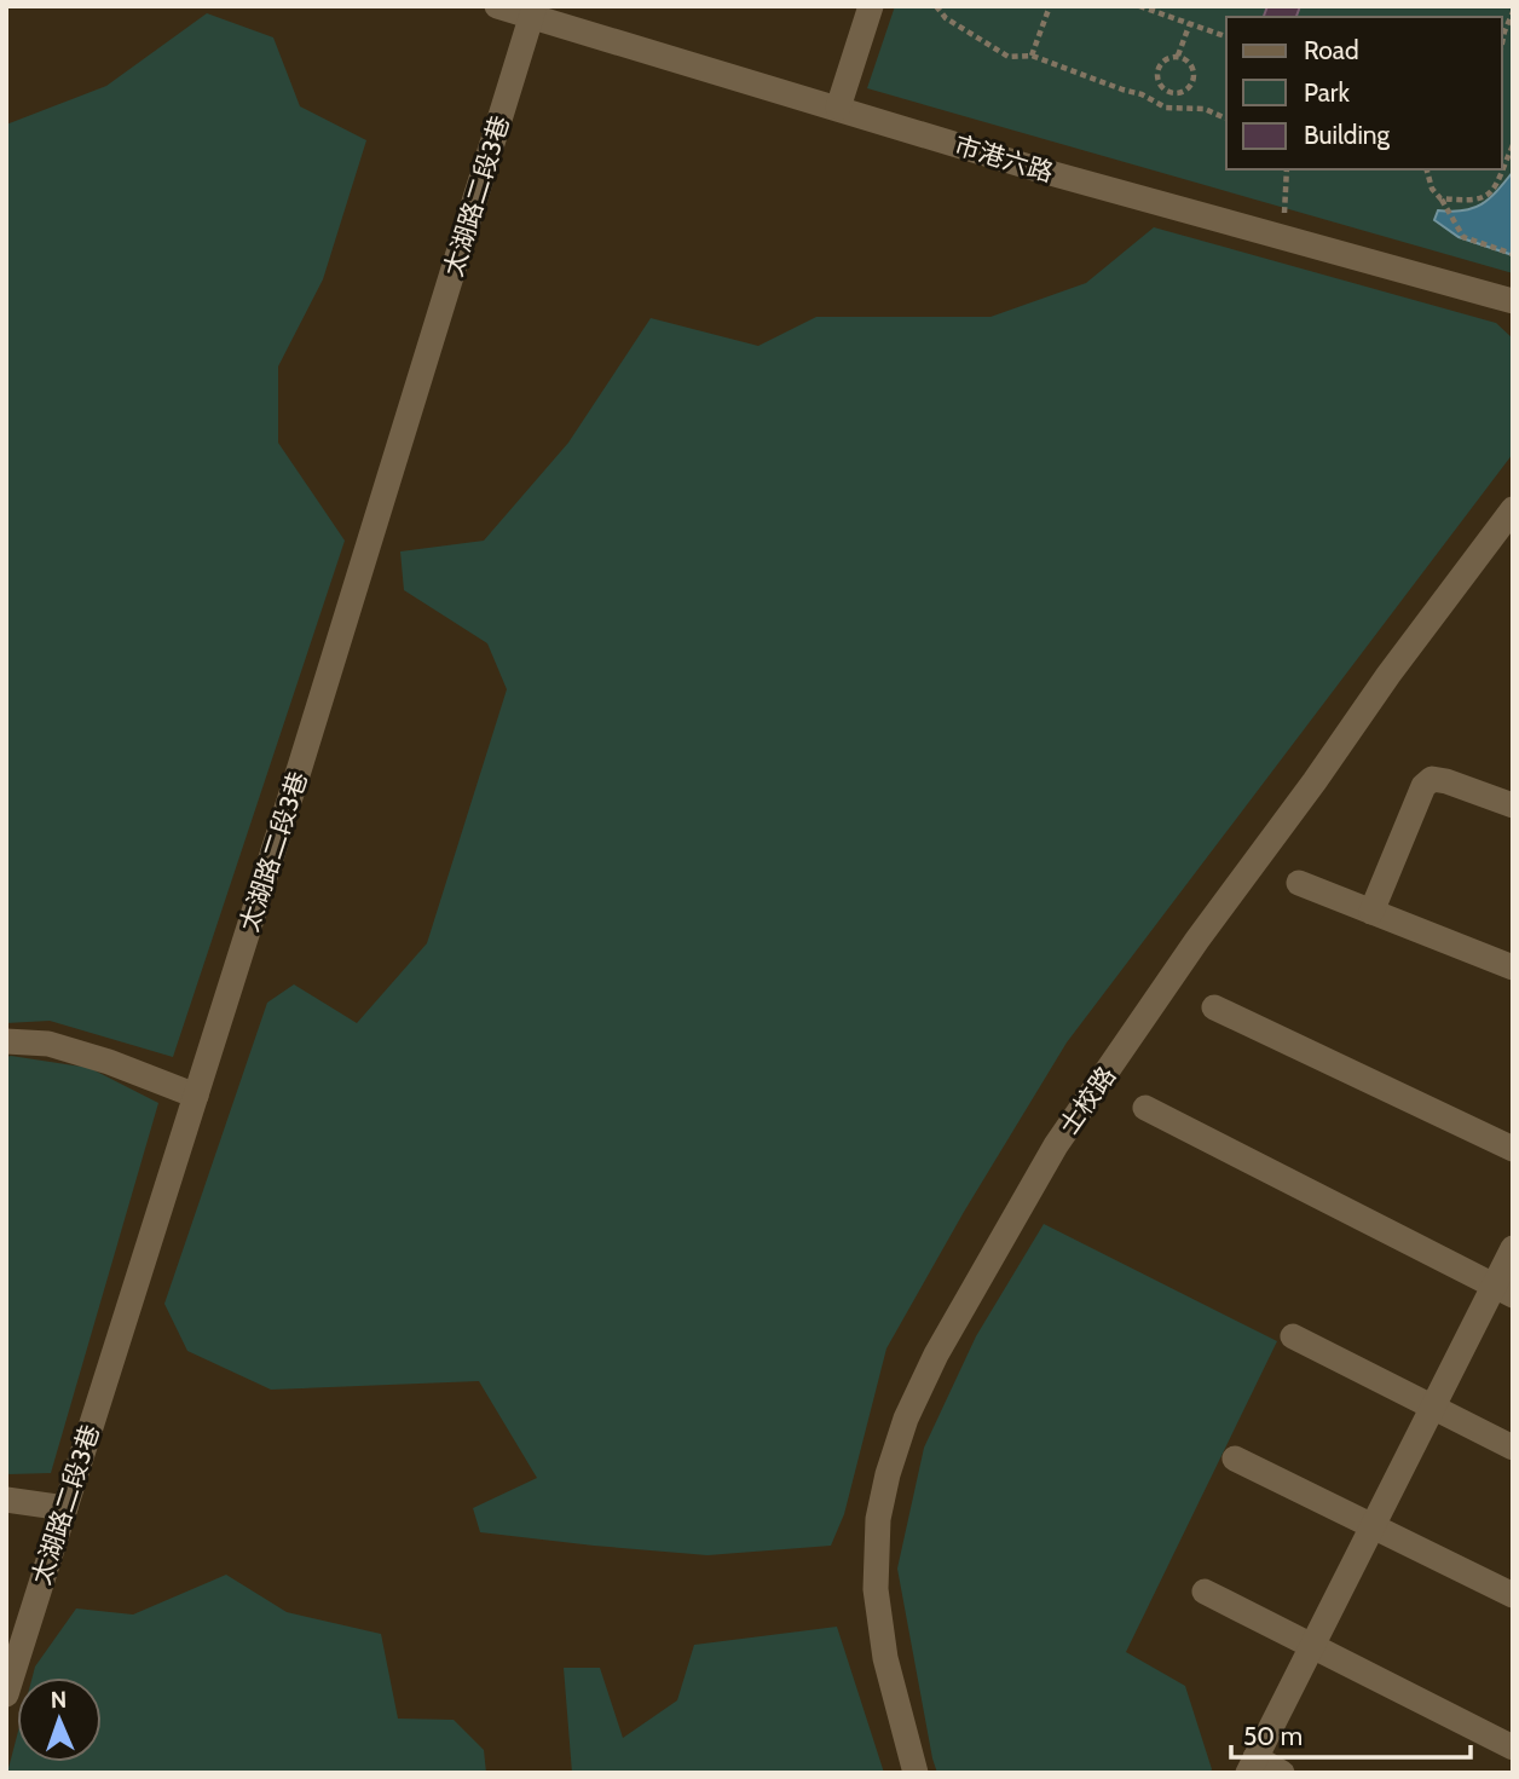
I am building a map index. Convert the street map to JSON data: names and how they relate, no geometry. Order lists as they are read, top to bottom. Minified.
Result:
{"streets":{"street":["市港六路","太湖路二段3巷","士校路"]},"crossings":[["市港六路","太湖路二段3巷"]],"legend":["Road","Park","Building"],"scale_bar":"50 m","north":"top"}
